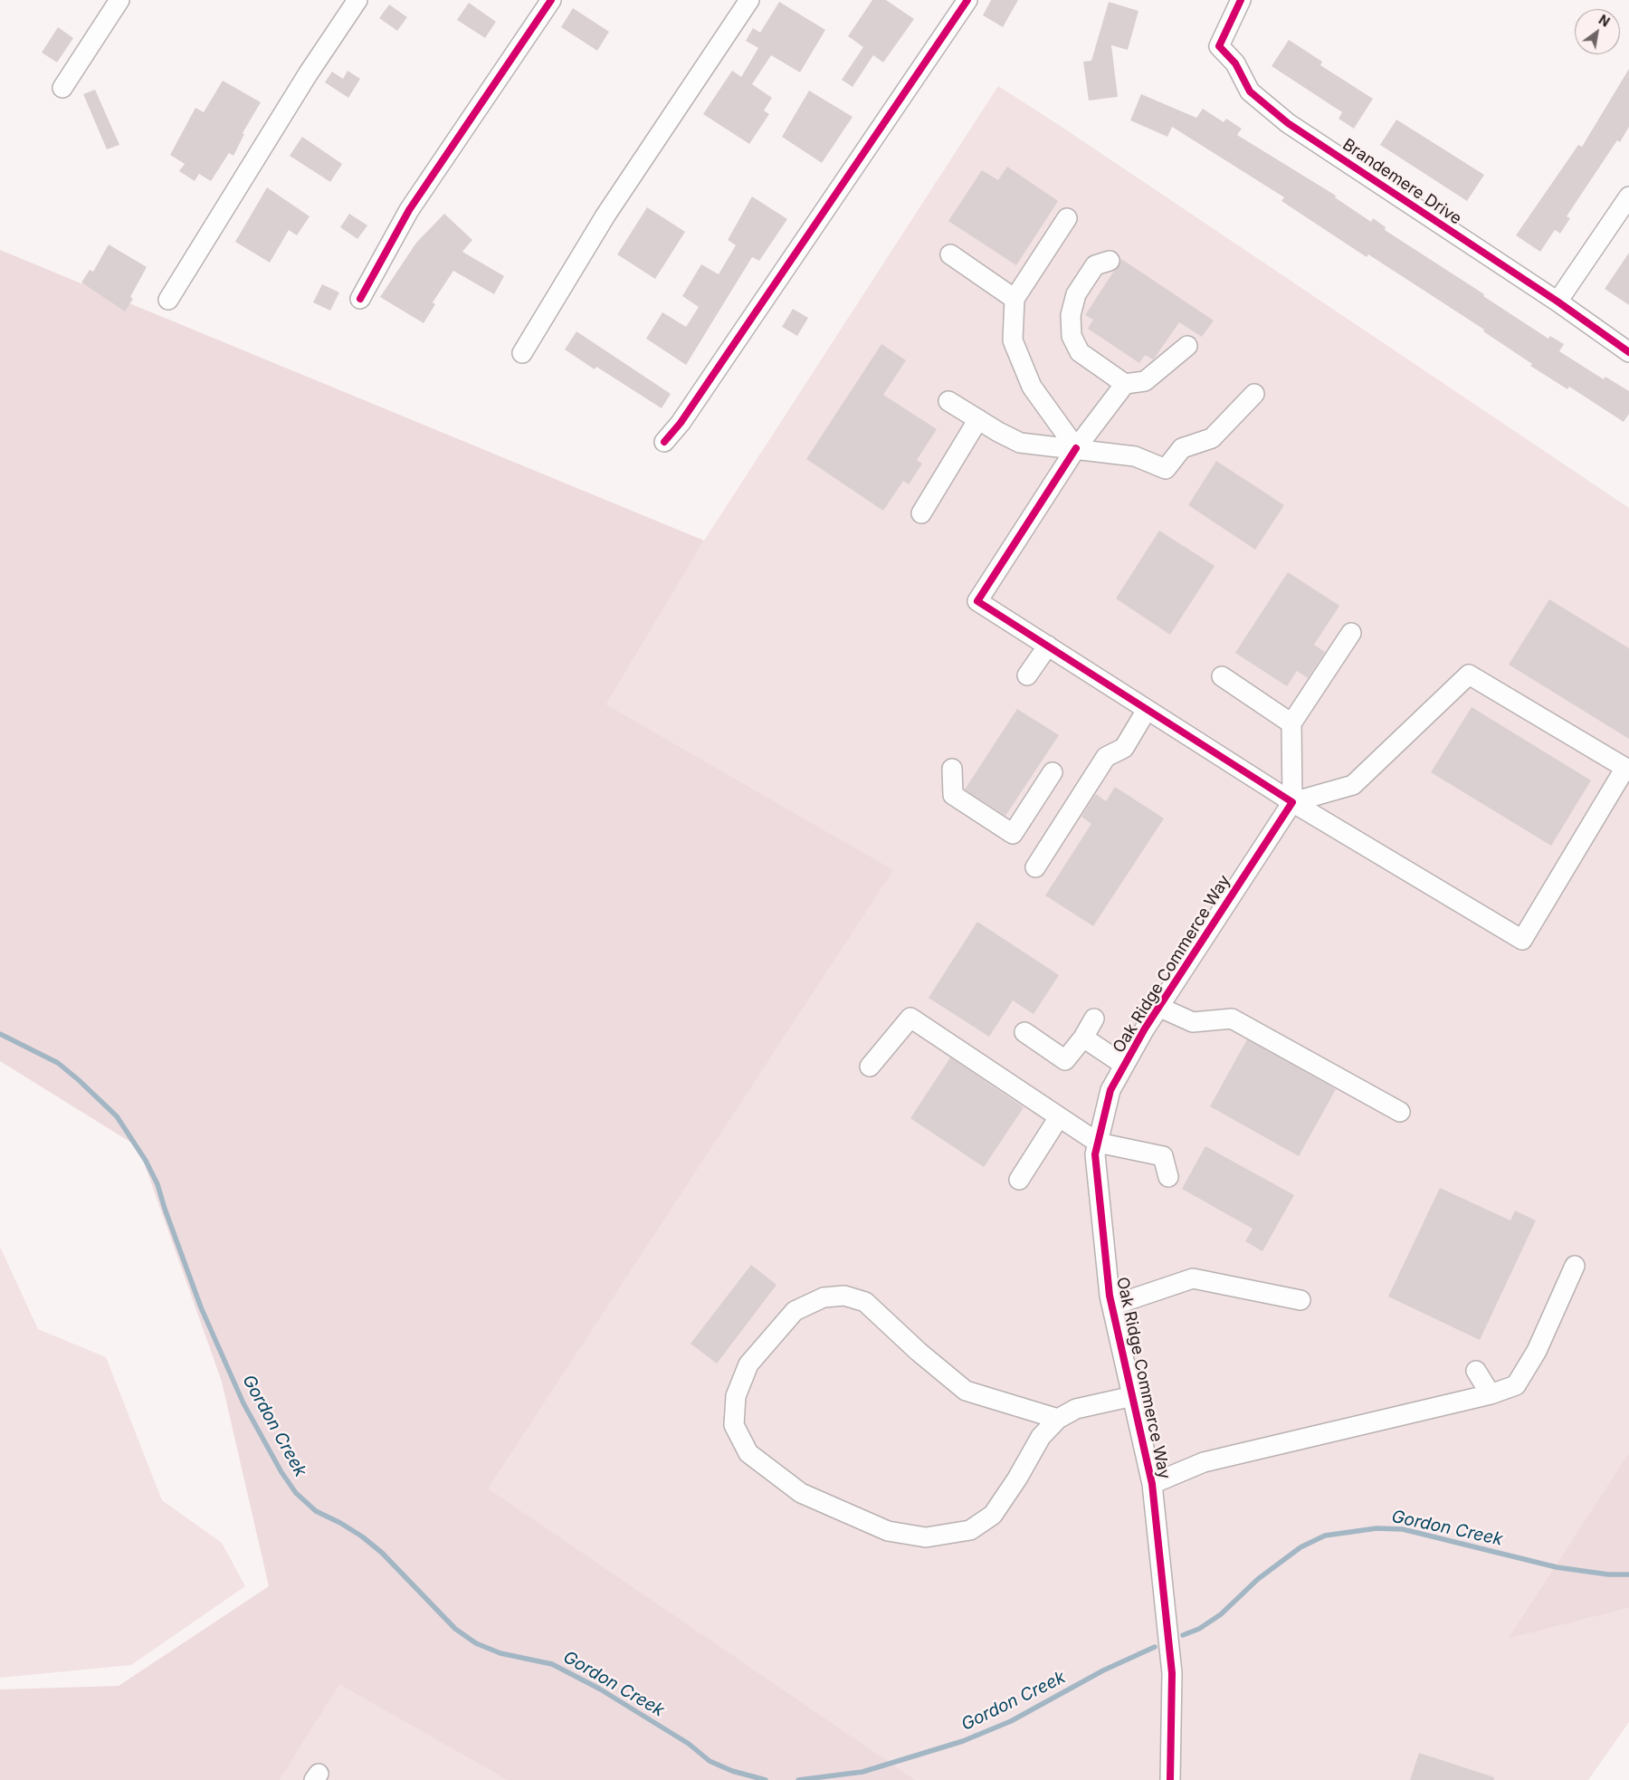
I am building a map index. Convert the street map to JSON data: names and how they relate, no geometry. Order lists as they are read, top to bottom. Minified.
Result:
{"streets":{"street":["Brandemere Drive","Oak Ridge Commerce Way"]},"water":["Gordon Creek"],"north":"top right"}
